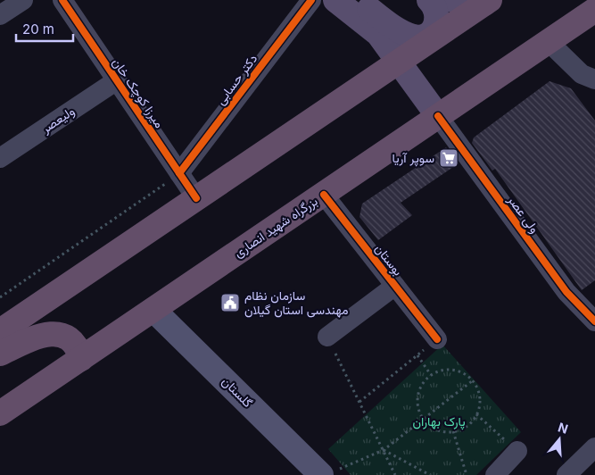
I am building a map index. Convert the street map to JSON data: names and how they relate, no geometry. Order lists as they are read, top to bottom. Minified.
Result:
{"streets":{"highway":["بزرگراه شهید انصاری"],"main road":["گلستان"],"street":["دکتر حسابی","میرزا کوچک خان","ولیعصر","ولی عصر","بوستان"]},"crossings":[["دکتر حسابی","میرزا کوچک خان"],["میرزا کوچک خان","ولیعصر"],["ولی عصر","بزرگراه شهید انصاری"],["بزرگراه شهید انصاری","بوستان"],["بزرگراه شهید انصاری","گلستان"]],"parks":["پارک بهاران"],"places":{"supermarket":["سوپر آریا"],"public building":["سازمان نظام مهندسی استان گیلان"]},"scale_bar":"20 m","north":"top"}
